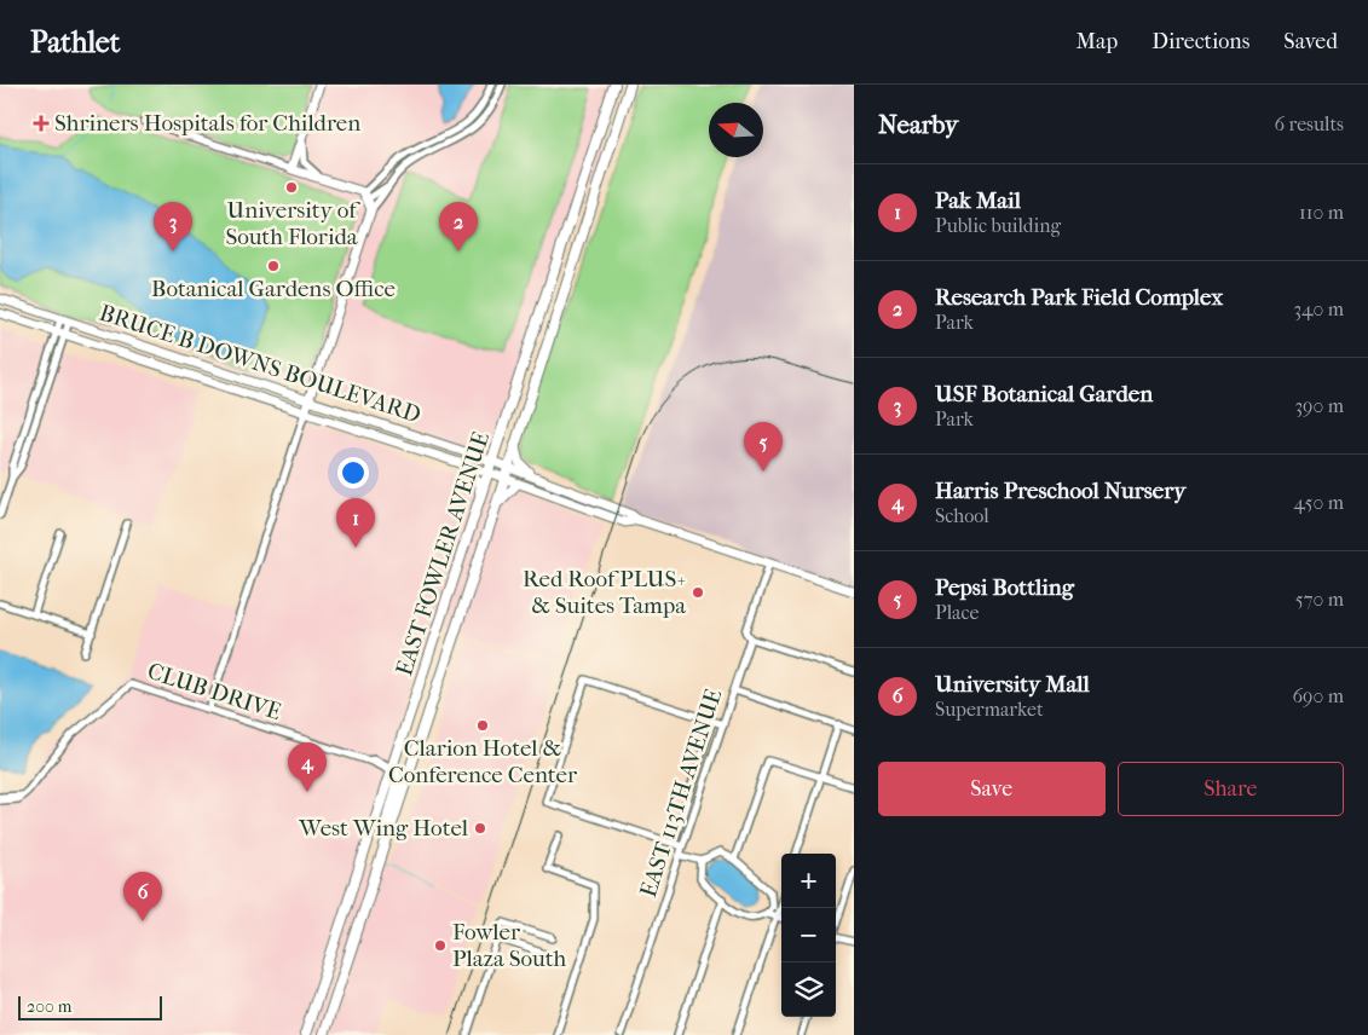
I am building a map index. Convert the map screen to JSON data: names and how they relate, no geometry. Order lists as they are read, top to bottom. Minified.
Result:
{"streets":{"main road":["BRUCE B DOWNS BOULEVARD","EAST FOWLER AVENUE"],"street":["CLUB DRIVE","EAST 113TH AVENUE"]},"crossings":[["BRUCE B DOWNS BOULEVARD","EAST FOWLER AVENUE"],["EAST FOWLER AVENUE","CLUB DRIVE"]],"places":{"health":["Shriners Hospitals for Children"],"other":["University of South Florida","Botanical Gardens Office","Red Roof PLUS+ & Suites Tampa","Clarion Hotel & Conference Center","West Wing Hotel","Fowler Plaza South"]},"scale_bar":"200 m","north":"left","page":{"header":"Pathlet","nav":["Map","Directions","Saved"],"heading":["Nearby","6 results"],"list":[{"mark":"1","name":"Pak Mail","note":"Public building","value":"110 m"},{"mark":"2","name":"Research Park Field Complex","note":"Park","value":"340 m"},{"mark":"3","name":"USF Botanical Garden","note":"Park","value":"390 m"},{"mark":"4","name":"Harris Preschool Nursery","note":"School","value":"450 m"},{"mark":"5","name":"Pepsi Bottling","note":"Place","value":"570 m"},{"mark":"6","name":"University Mall","note":"Supermarket","value":"690 m"}],"pins":["2","3","5","1","4","6"],"buttons":["Save","Share"],"map_buttons":["+","−"],"scale":"200 m"}}
